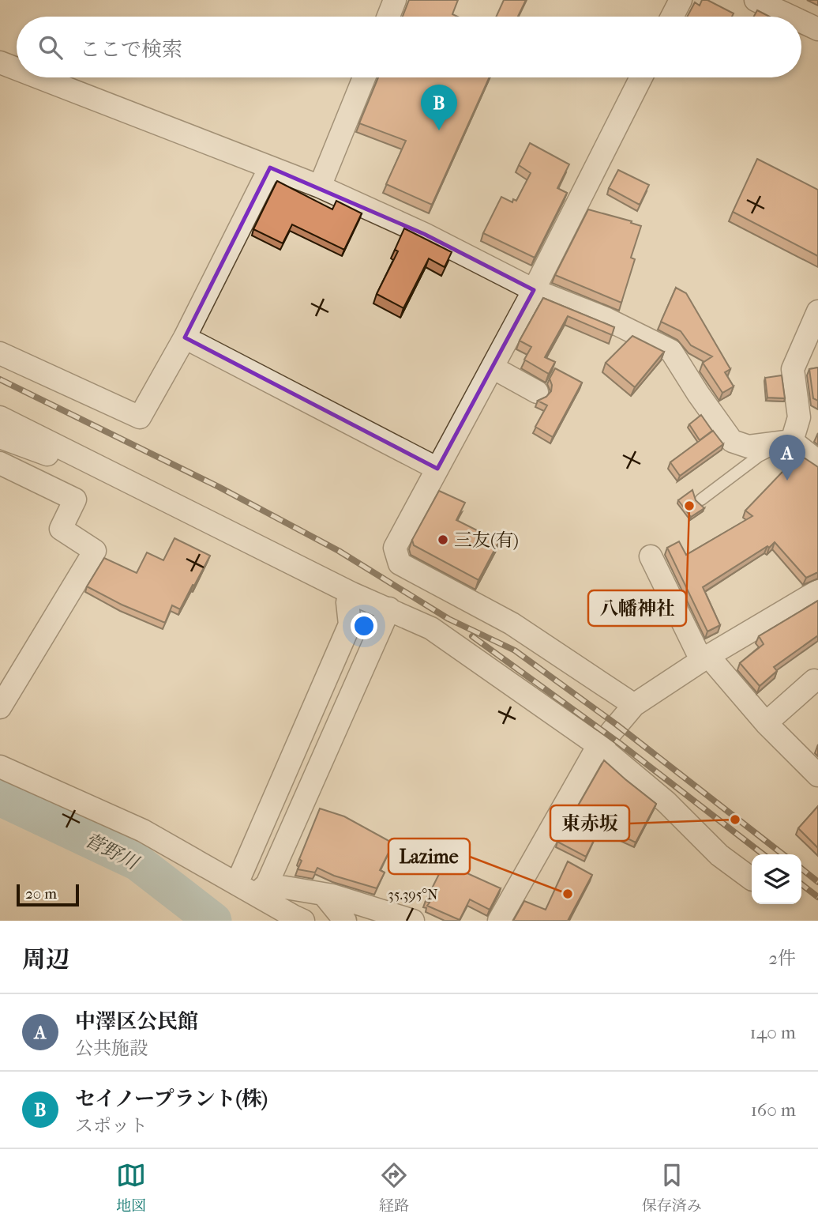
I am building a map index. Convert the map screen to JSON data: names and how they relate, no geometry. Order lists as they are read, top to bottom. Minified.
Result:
{"water":["菅野川"],"places":["八幡神社","三友(有)","東赤坂","Lazime"],"scale_bar":"20 m","page":{"search":"ここで検索","pins":["B","A"],"scale":"20 m","heading":["周辺","2件"],"list":[{"mark":"A","name":"中澤区公民館","note":"公共施設","value":"140 m"},{"mark":"B","name":"セイノープラント(株)","note":"スポット","value":"160 m"}],"nav":["地図","経路","保存済み"]},"coordinates":["35.395°N"]}
